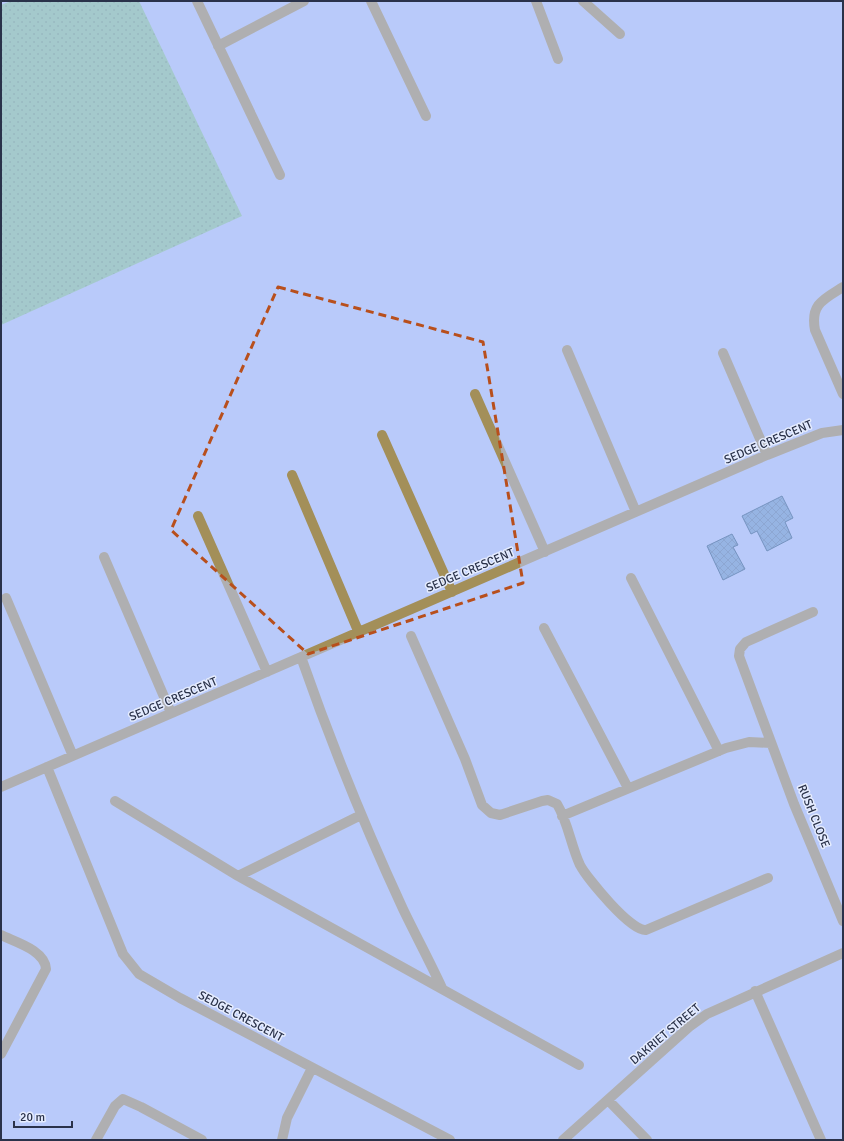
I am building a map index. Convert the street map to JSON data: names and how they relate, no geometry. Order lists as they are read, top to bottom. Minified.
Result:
{"streets":{"street":["SEDGE CRESCENT","RUSH CLOSE","DAKRIET STREET"]},"scale_bar":"20 m"}
